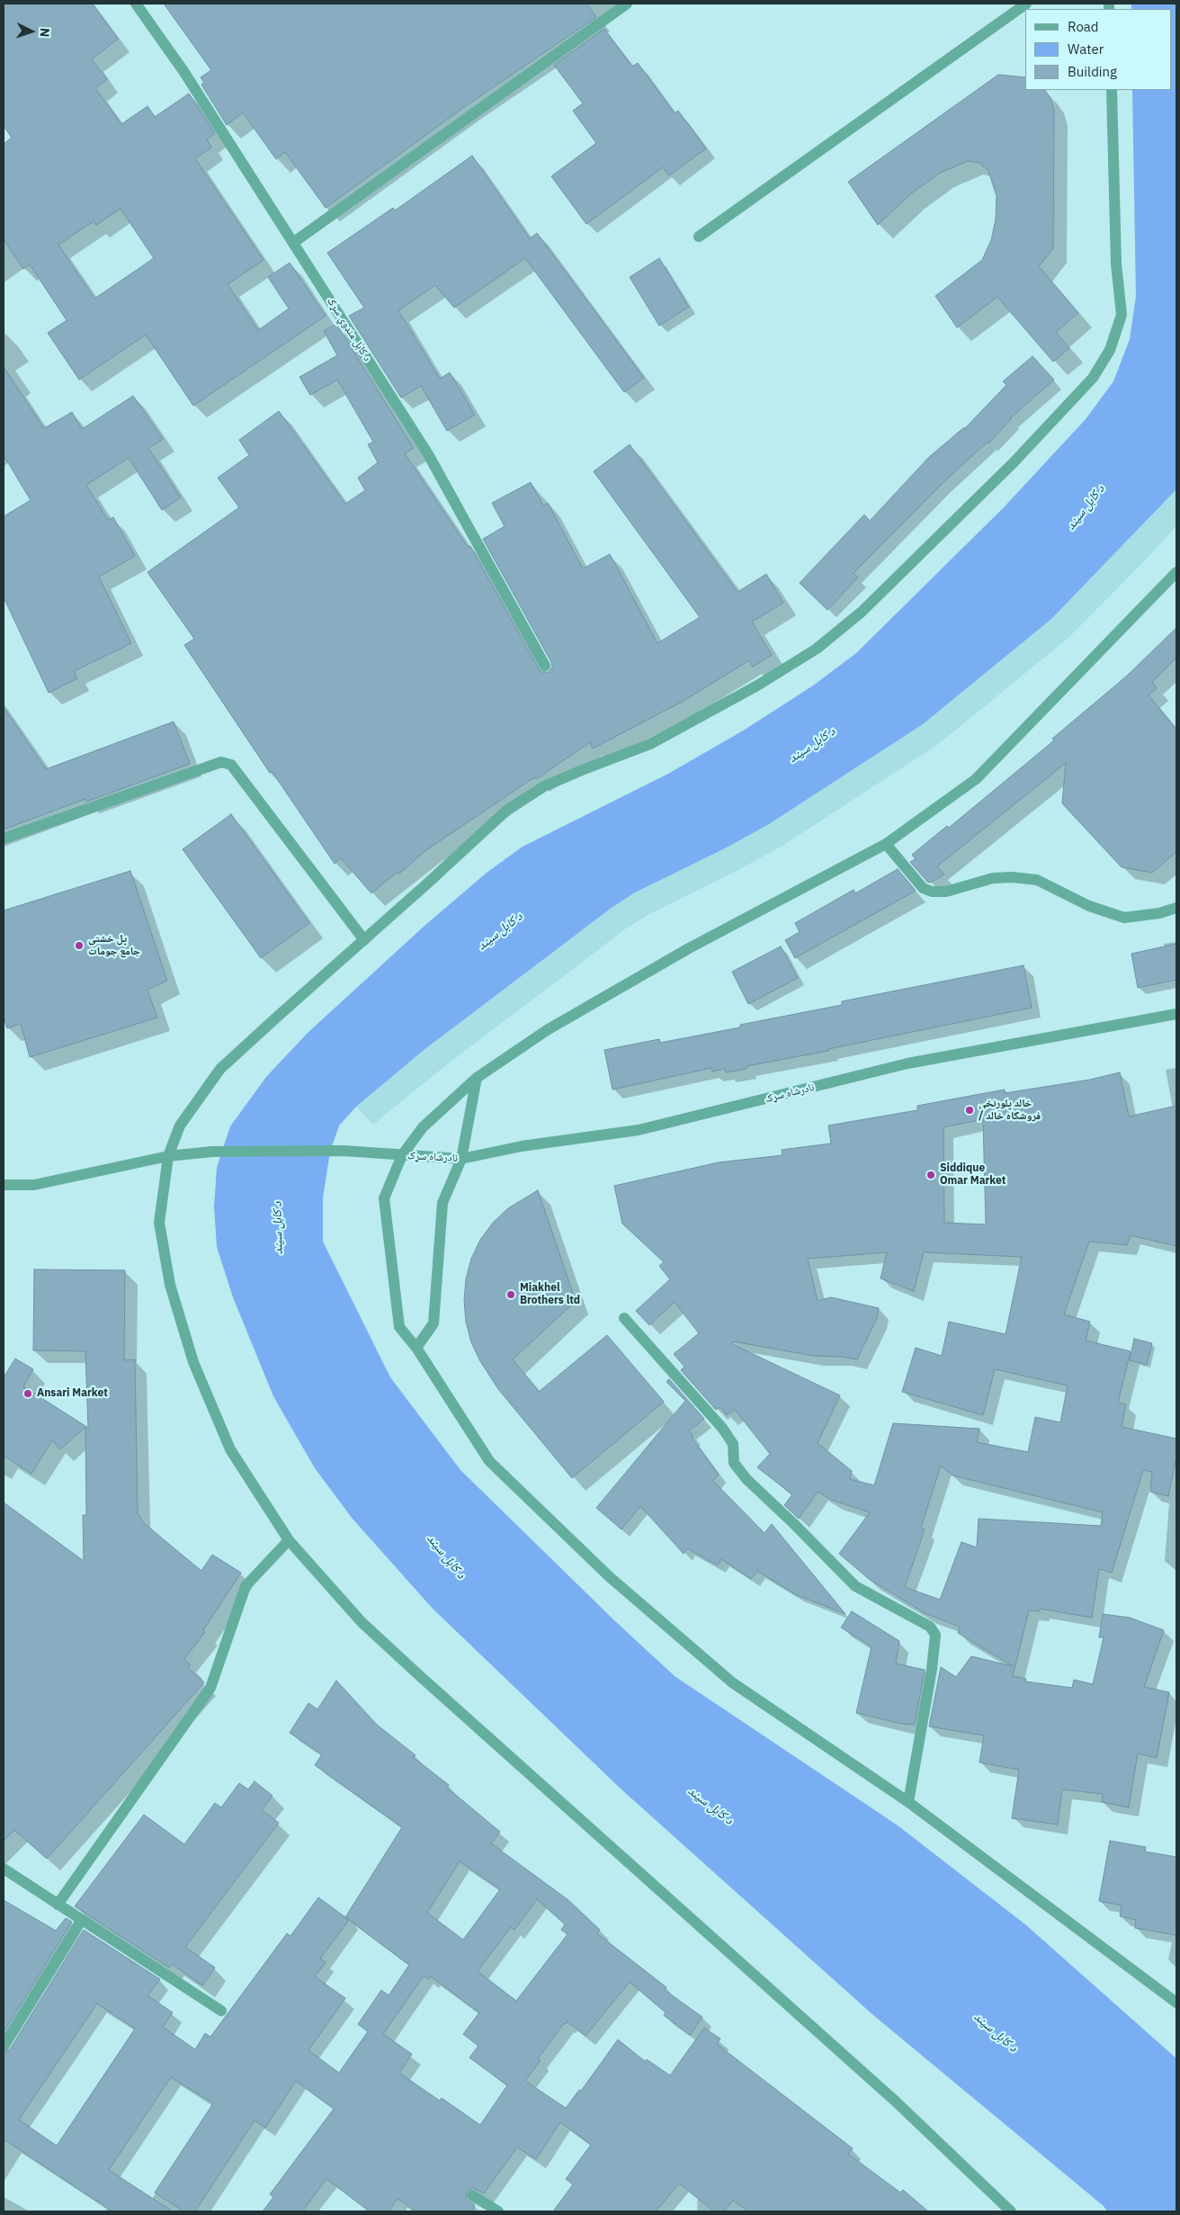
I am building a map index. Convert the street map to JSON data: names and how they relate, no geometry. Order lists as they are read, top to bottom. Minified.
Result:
{"streets":{"street":["د کابل منډوي سړک","نادرشاه سړک"]},"water":["د کابل سيند"],"places":["پل خشتی جامع جومات","خالد پلورنځی / فروشگاه خالد","Siddique Omar Market","Miakhel Brothers ltd","Ansari Market"],"legend":["Road","Water","Building"],"north":"right"}
